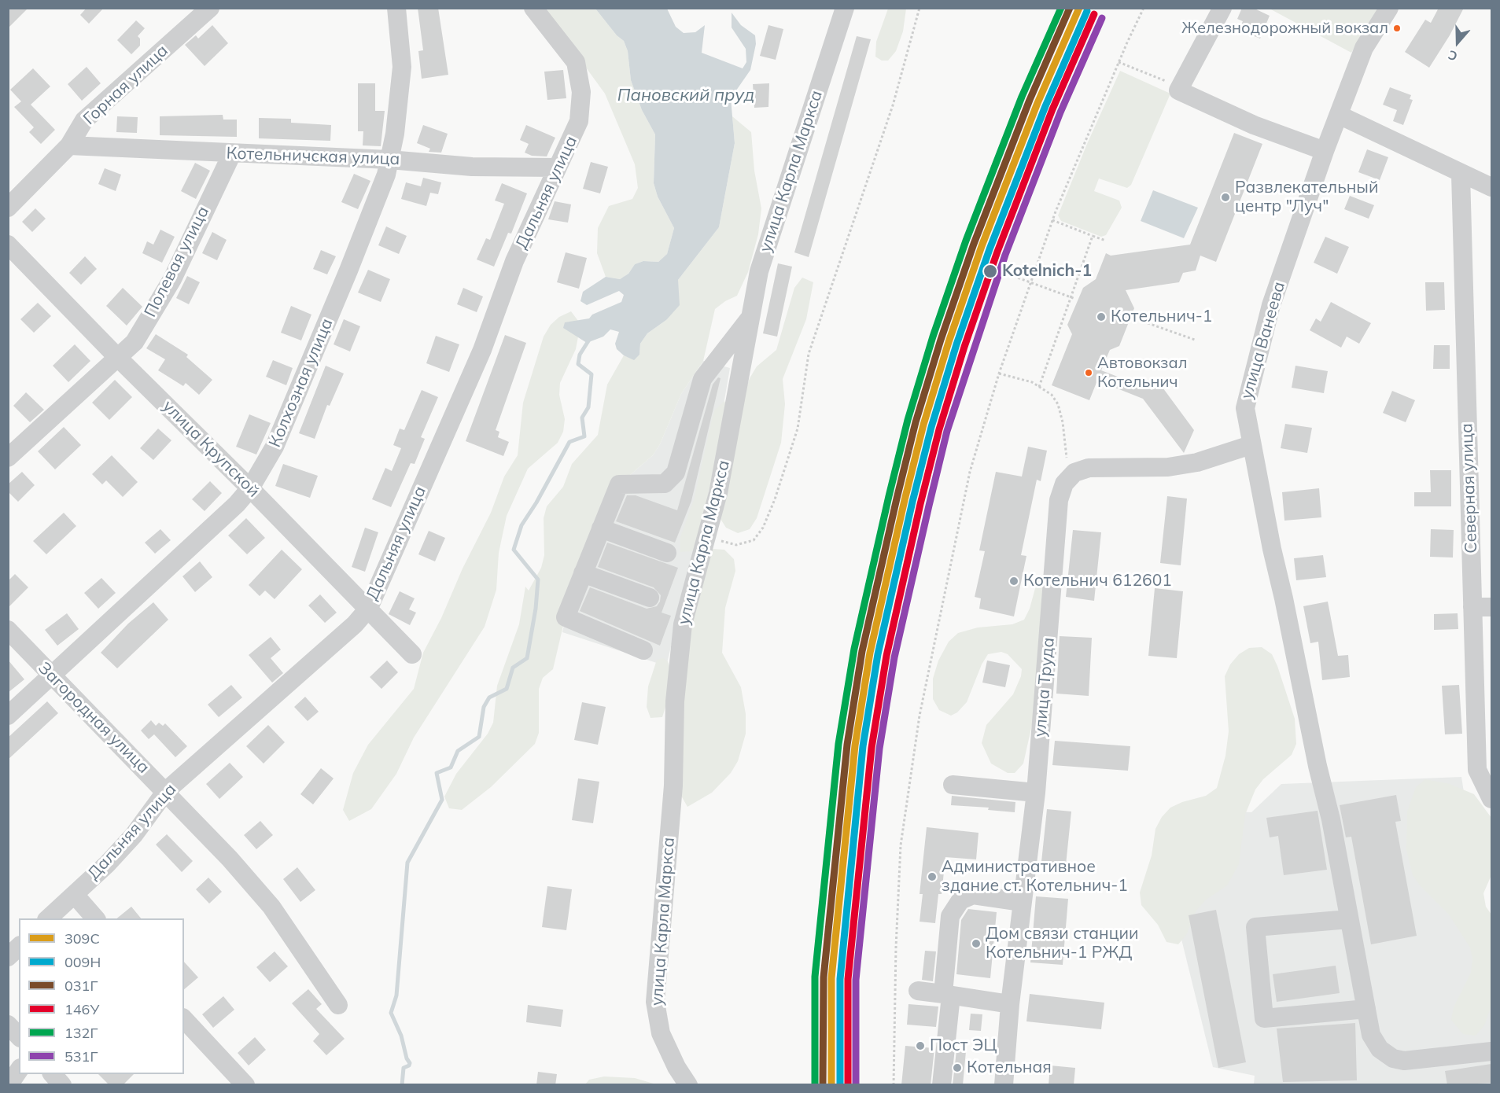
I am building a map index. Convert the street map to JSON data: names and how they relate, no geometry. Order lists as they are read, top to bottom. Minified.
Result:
{"streets":{"street":["Горная улица","Котельничская улица","улица Карла Маркса","Дальняя улица","Полевая улица","улица Ванеева","Колхозная улица","улица Крупской","Северная улица","улица Труда","Загородная улица"]},"crossings":[["Горная улица","Котельничская улица"],["Котельничская улица","Дальняя улица"],["Котельничская улица","Полевая улица"],["Котельничская улица","Колхозная улица"],["Дальняя улица","улица Крупской"],["Дальняя улица","Загородная улица"],["Полевая улица","улица Крупской"],["Колхозная улица","улица Крупской"],["Колхозная улица","Загородная улица"]],"water":["Пановский пруд"],"places":["Железнодорожный вокзал","Развлекательный центр \"Луч\"","Kotelnich-1","Котельнич-1","Автовокзал Котельнич","Котельнич 612601","Административное здание ст. Котельнич-1","Дом связи станции Котельнич-1 РЖД","Пост ЭЦ","Котельная"],"lines":["transit line 309С","transit line 031Г","transit line 132Г","transit line 009Н","transit line 146У","transit line 531Г"],"legend":["309С","009Н","031Г","146У","132Г","531Г"],"north":"bottom"}
